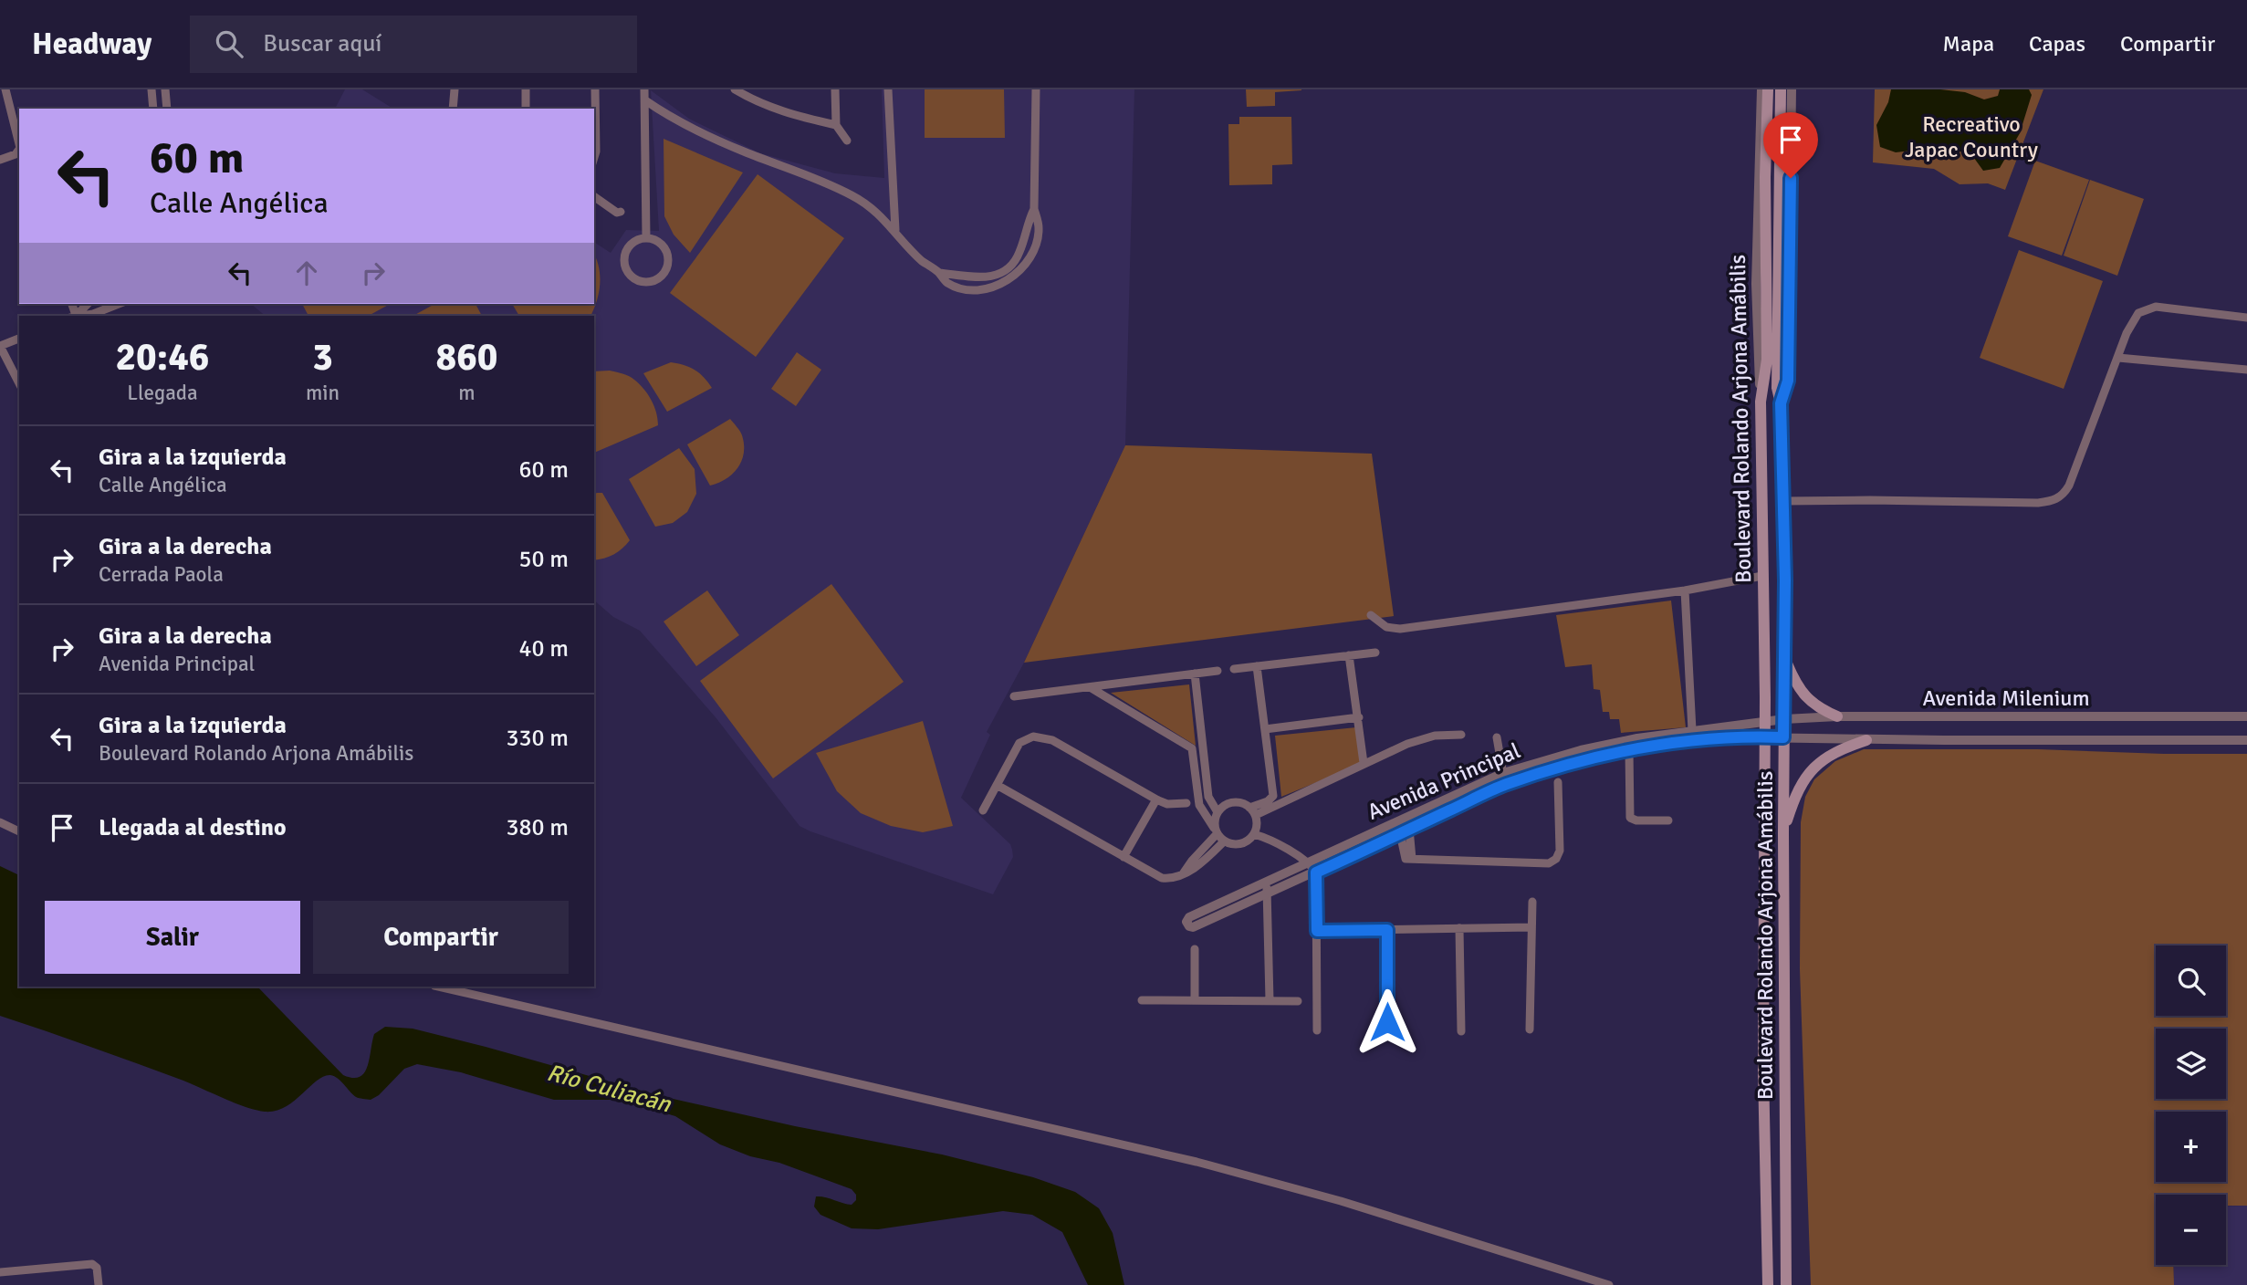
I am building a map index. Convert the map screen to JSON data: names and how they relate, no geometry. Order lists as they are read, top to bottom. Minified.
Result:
{"streets":{"main road":["Boulevard Rolando Arjona Amábilis"],"street":["Avenida Milenium","Avenida Principal"]},"crossings":[["Boulevard Rolando Arjona Amábilis","Avenida Milenium"],["Boulevard Rolando Arjona Amábilis","Avenida Principal"],["Avenida Milenium","Avenida Principal"]],"water":["Río Culiacán"],"parks":["Recreativo Japac Country"],"page":{"header":"Headway","search":"Buscar aquí","nav":["Mapa","Capas","Compartir"],"turn":["60 m","Calle Angélica"],"eta":["20:46","Llegada","3","min","860","m"],"list":[{"name":"Gira a la izquierda","note":"Calle Angélica","value":"60 m"},{"name":"Gira a la derecha","note":"Cerrada Paola","value":"50 m"},{"name":"Gira a la derecha","note":"Avenida Principal","value":"40 m"},{"name":"Gira a la izquierda","note":"Boulevard Rolando Arjona Amábilis","value":"330 m"},{"name":"Llegada al destino","value":"380 m"}],"buttons":["Salir","Compartir"],"map_buttons":["+","−"]}}
